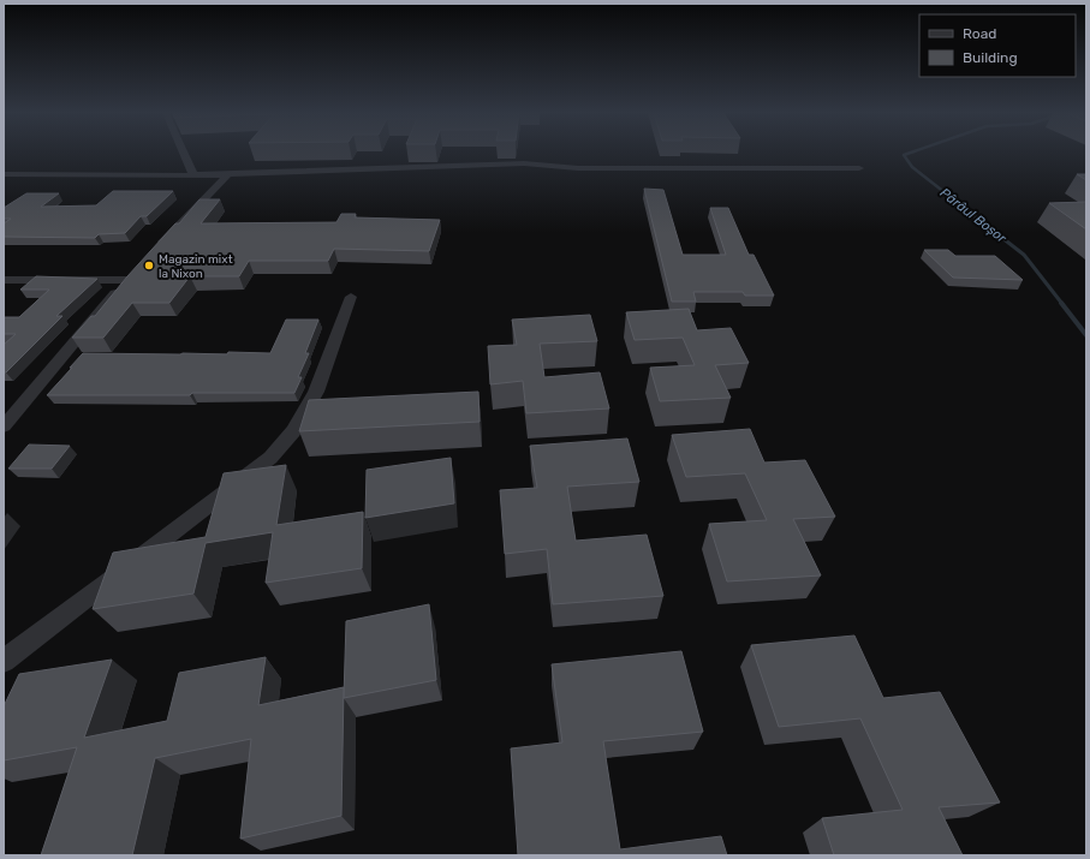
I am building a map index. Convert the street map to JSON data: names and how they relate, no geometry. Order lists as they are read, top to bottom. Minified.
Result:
{"water":["Pârâul Boșor"],"places":["Magazin mixt la Nixon"],"legend":["Road","Building"]}
